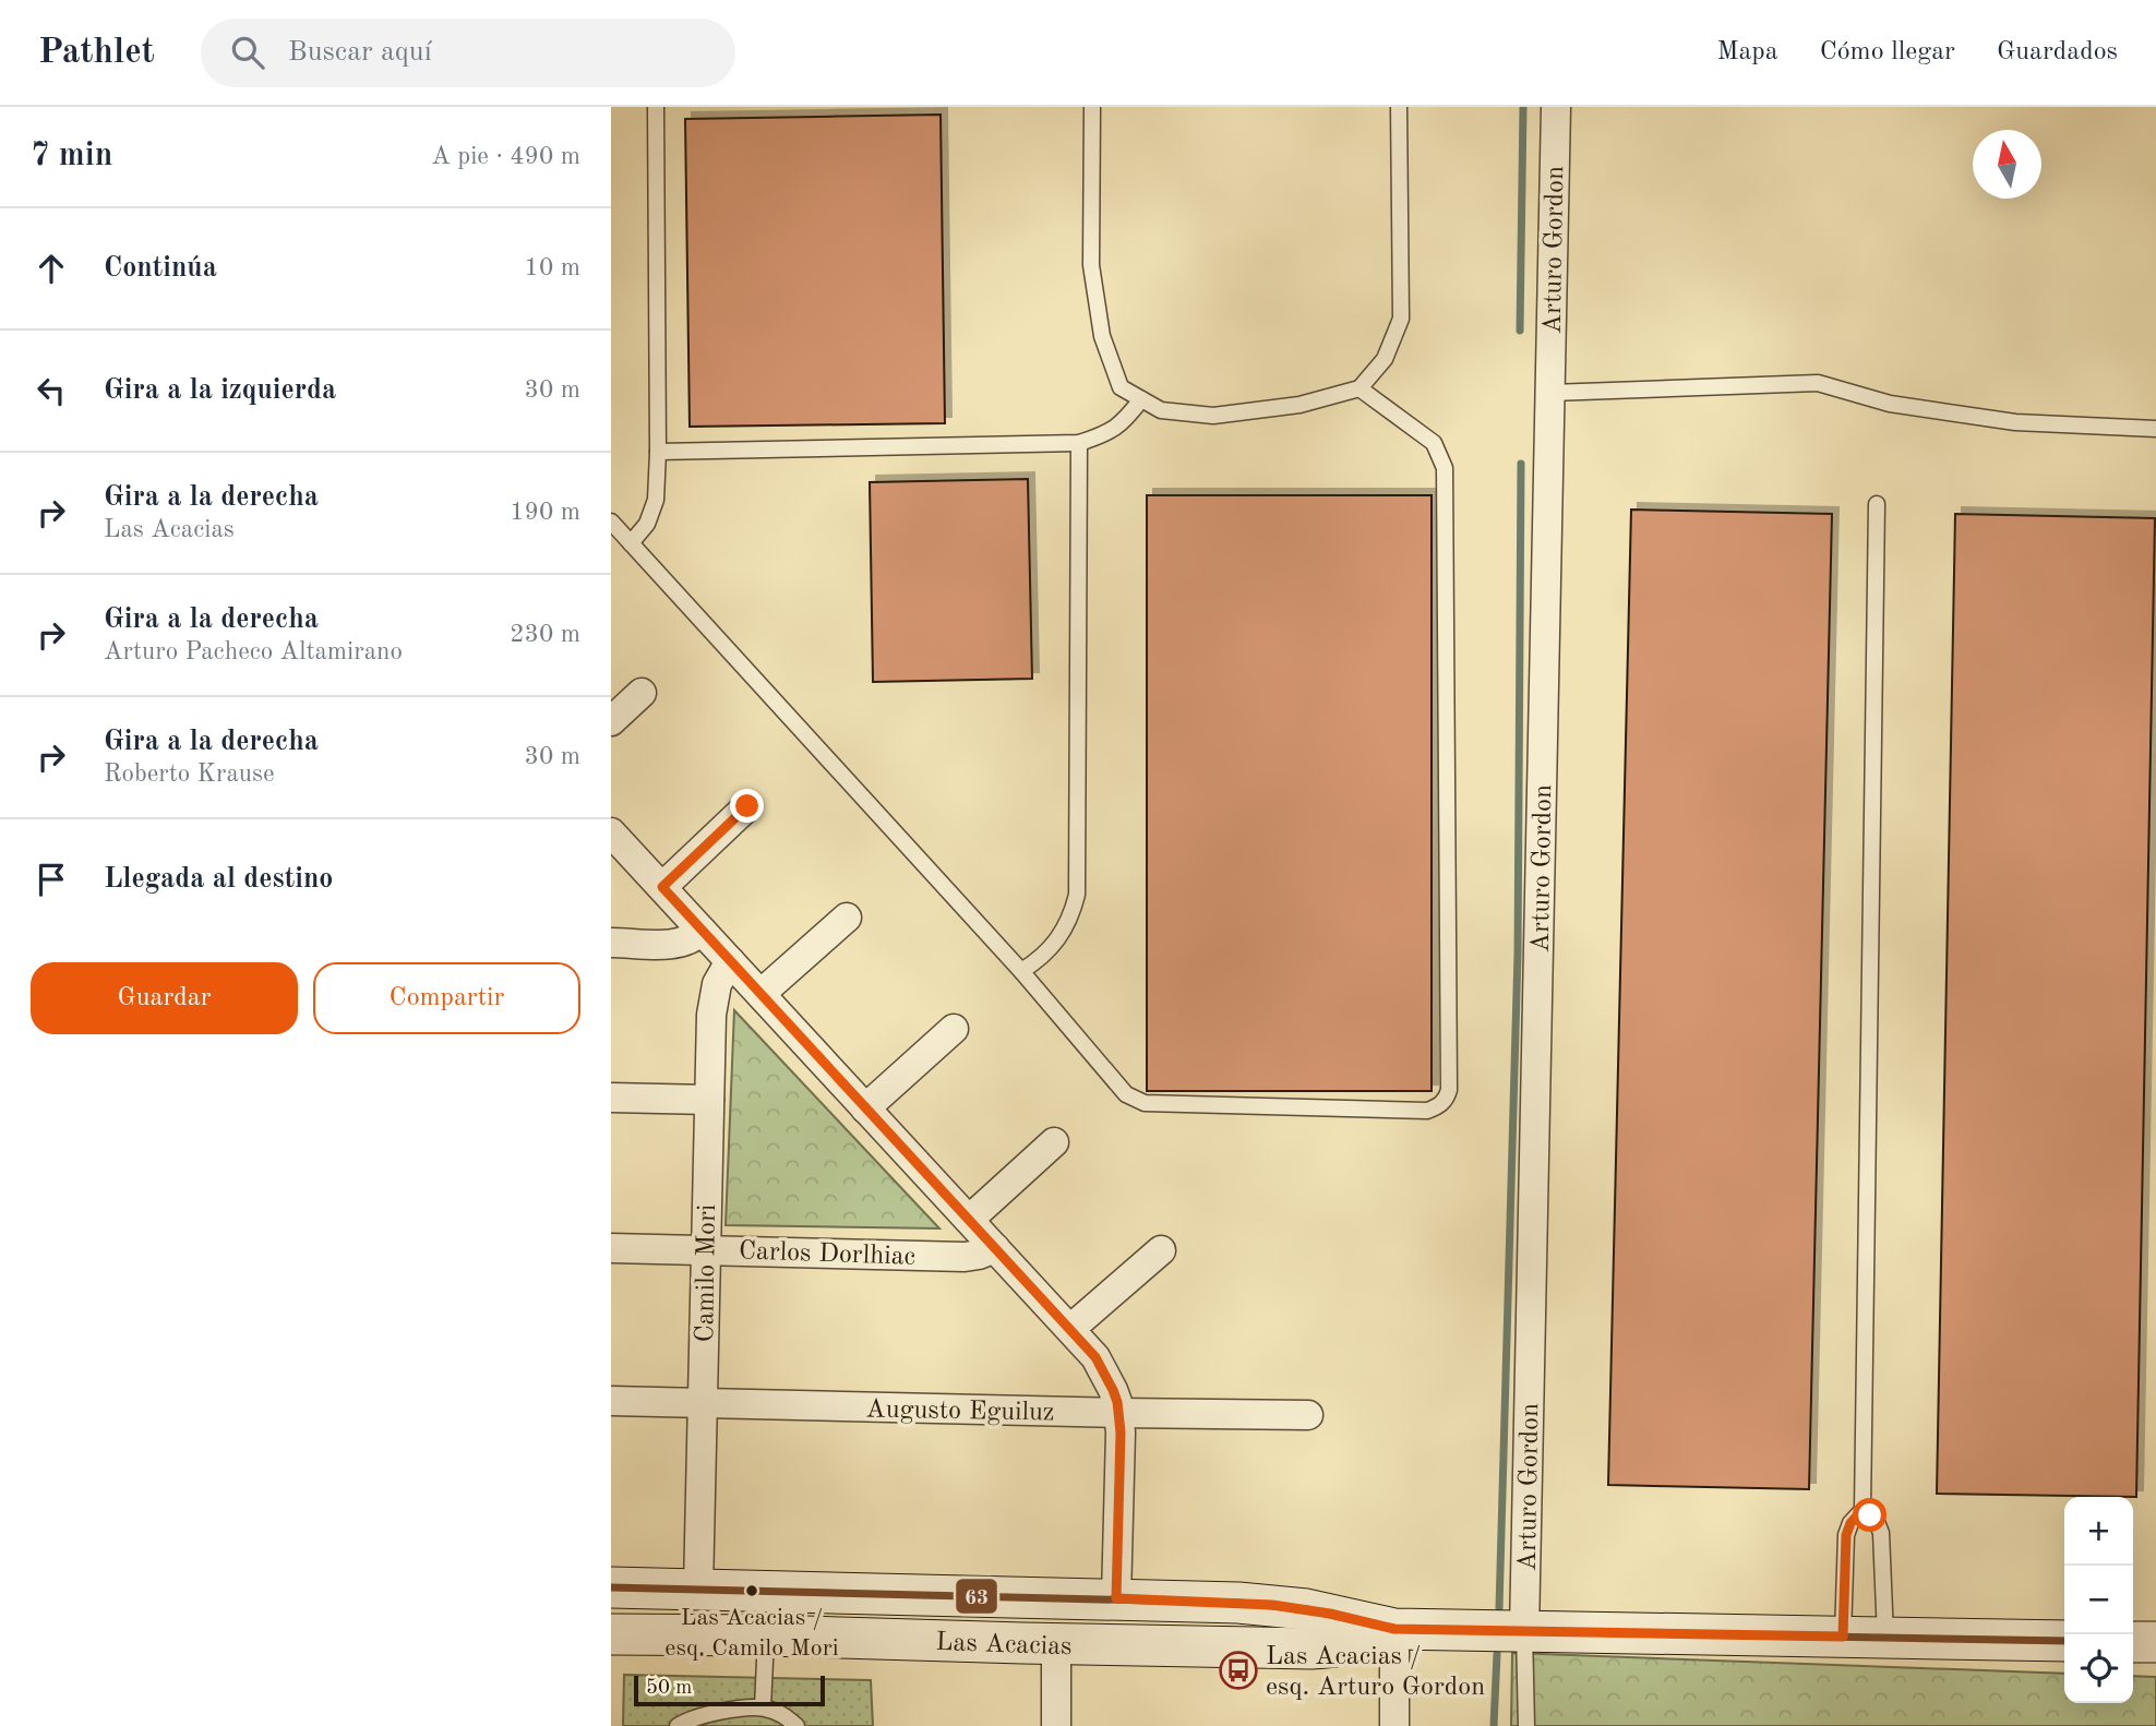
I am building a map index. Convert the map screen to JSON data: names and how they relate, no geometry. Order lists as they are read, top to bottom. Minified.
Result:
{"streets":{"main road":["Las Acacias"],"street":["Arturo Gordon","Carlos Dorlhiac","Camilo Mori","Augusto Eguiluz"]},"crossings":[["Arturo Gordon","Las Acacias"],["Carlos Dorlhiac","Camilo Mori"],["Camilo Mori","Augusto Eguiluz"],["Camilo Mori","Las Acacias"]],"places":{"other":["Las Acacias / esq. Camilo Mori"],"bus stop":["Las Acacias / esq. Arturo Gordon"]},"lines":["transit line 63"],"scale_bar":"50 m","north":"top","page":{"header":"Pathlet","search":"Buscar aquí","nav":["Mapa","Cómo llegar","Guardados"],"heading":["7 min","A pie · 490 m"],"list":[["Continúa","10 m"],["Gira a la izquierda","30 m"],["Gira a la derecha","Las Acacias","190 m"],["Gira a la derecha","Arturo Pacheco Altamirano","230 m"],["Gira a la derecha","Roberto Krause","30 m"],"Llegada al destino"],"buttons":["Guardar","Compartir"],"map_buttons":["+","−"],"scale":"50 m"}}
